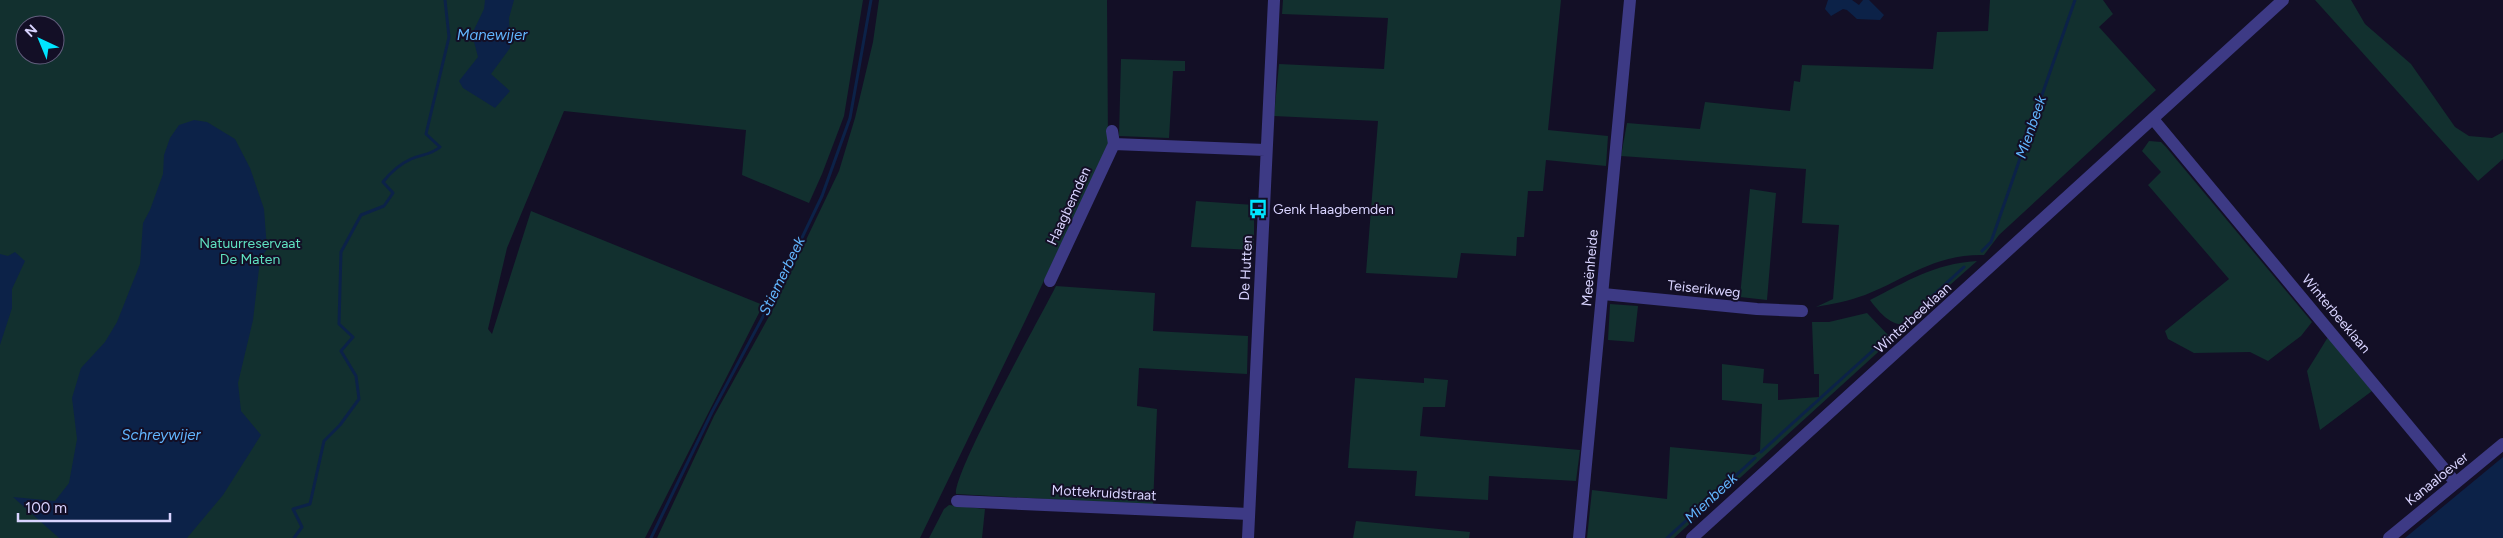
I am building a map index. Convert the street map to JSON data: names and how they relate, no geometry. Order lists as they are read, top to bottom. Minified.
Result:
{"streets":{"street":["Haagbemden","De Hutten","Meeënheide","Teiserikweg","Winterbeeklaan","Kanaaloever","Mottekruidstraat"]},"crossings":[["Haagbemden","De Hutten"],["De Hutten","Mottekruidstraat"],["Meeënheide","Teiserikweg"],["Winterbeeklaan","Kanaaloever"]],"water":["Manewijer","Mienbeek","Stiemerbeek","Schreywijer"],"parks":["Natuurreservaat De Maten"],"places":{"bus stop":["Genk Haagbemden"]},"scale_bar":"100 m","north":"top left"}
